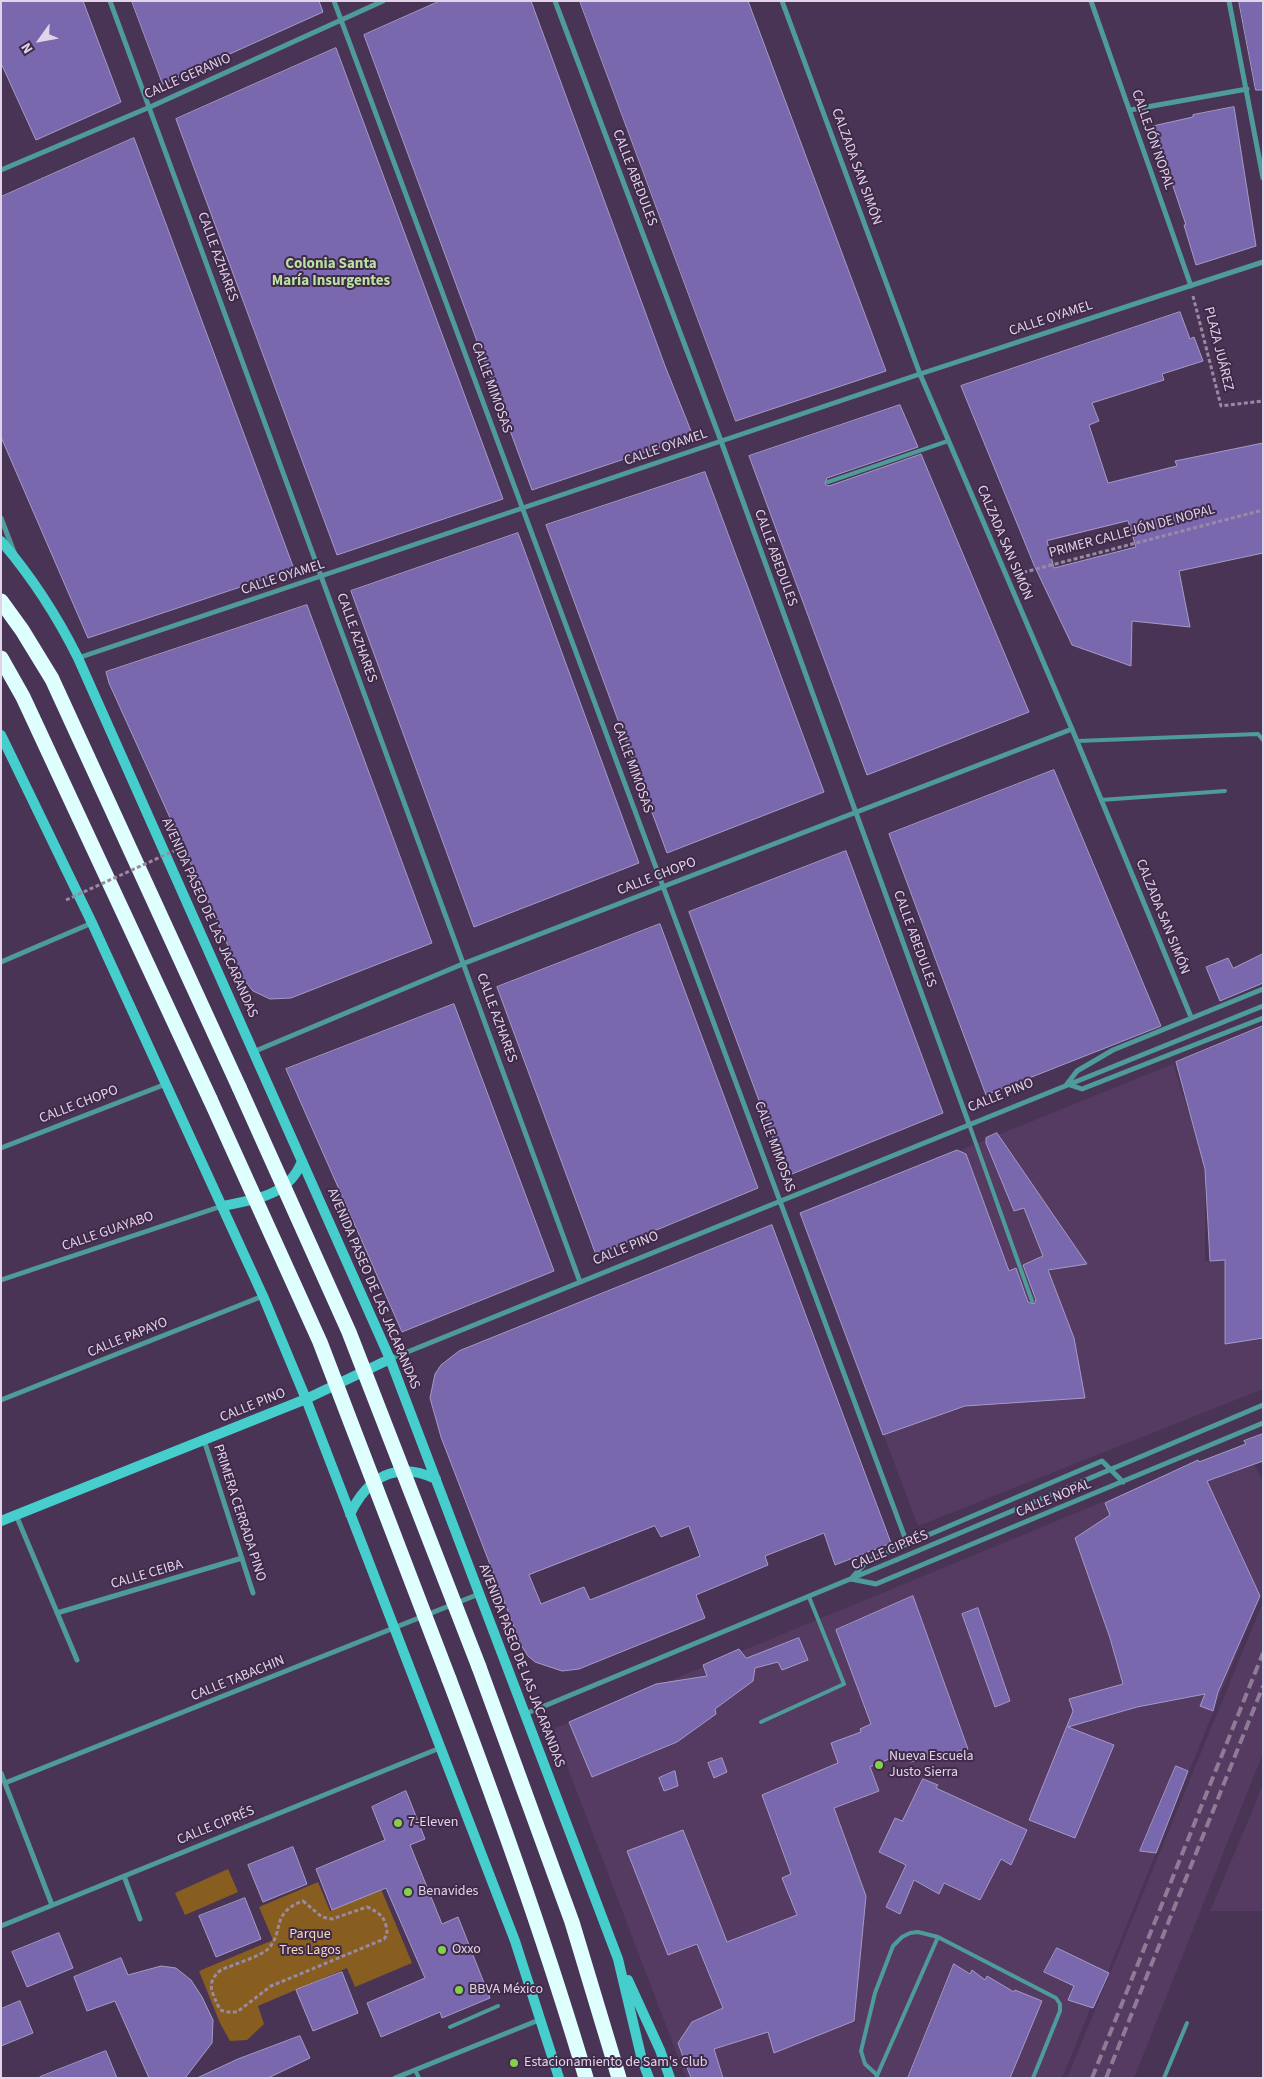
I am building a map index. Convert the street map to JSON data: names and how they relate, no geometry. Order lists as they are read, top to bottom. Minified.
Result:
{"streets":{"main road":["AVENIDA PASEO DE LAS JACARANDAS","CALLE PINO"],"street":["CALLE GERANIO","CALLEJÓN NOPAL","CALZADA SAN SIMÓN","CALLE ABEDULES","CALLE AZHARES","CALLE OYAMEL","CALLE MIMOSAS","CALLE CHOPO","CALLE GUAYABO","CALLE PAPAYO","CALLE NOPAL","PRIMERA CERRADA PINO","CALLE CIPRÉS","CALLE CEIBA","CALLE TABACHIN"],"path":["PLAZA JUÁREZ","PRIMER CALLEJÓN DE NOPAL"]},"crossings":[["CALLE GERANIO","CALLE AZHARES"],["CALLE GERANIO","CALLE MIMOSAS"],["CALLEJÓN NOPAL","CALLE OYAMEL"],["CALLEJÓN NOPAL","PLAZA JUÁREZ"],["CALZADA SAN SIMÓN","CALLE OYAMEL"],["CALZADA SAN SIMÓN","PRIMER CALLEJÓN DE NOPAL"],["CALZADA SAN SIMÓN","CALLE CHOPO"],["CALLE ABEDULES","CALLE OYAMEL"],["CALLE ABEDULES","CALLE CHOPO"],["CALLE ABEDULES","CALLE PINO"],["CALLE AZHARES","CALLE OYAMEL"],["CALLE AZHARES","CALLE CHOPO"],["CALLE AZHARES","CALLE PINO"],["CALLE OYAMEL","PLAZA JUÁREZ"],["CALLE OYAMEL","CALLE MIMOSAS"],["CALLE OYAMEL","AVENIDA PASEO DE LAS JACARANDAS"],["CALLE MIMOSAS","CALLE CHOPO"],["CALLE MIMOSAS","CALLE PINO"],["CALLE CHOPO","AVENIDA PASEO DE LAS JACARANDAS"],["AVENIDA PASEO DE LAS JACARANDAS","CALLE PINO"],["AVENIDA PASEO DE LAS JACARANDAS","CALLE CIPRÉS"],["AVENIDA PASEO DE LAS JACARANDAS","CALLE TABACHIN"],["CALLE PINO","PRIMERA CERRADA PINO"],["CALLE NOPAL","CALLE CIPRÉS"],["PRIMERA CERRADA PINO","CALLE CEIBA"]],"districts":["Colonia Santa María Insurgentes"],"parks":["Parque Tres Lagos"],"places":["Nueva Escuela Justo Sierra","7-Eleven","Benavides","Oxxo","BBVA México","Estacionamiento de Sam's Club"],"north":"bottom left"}
